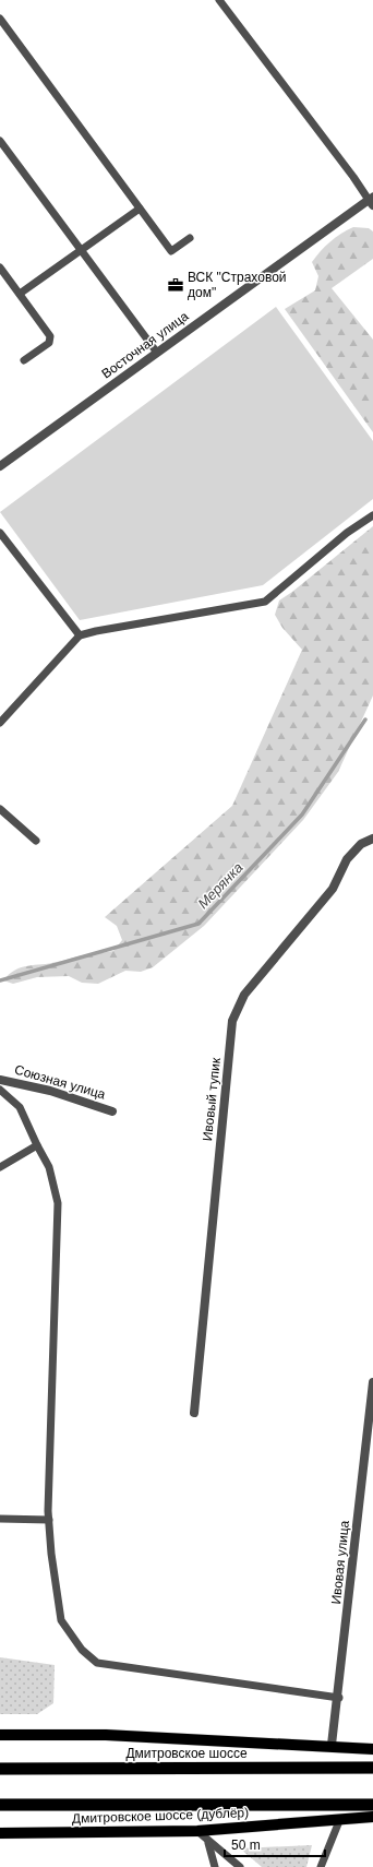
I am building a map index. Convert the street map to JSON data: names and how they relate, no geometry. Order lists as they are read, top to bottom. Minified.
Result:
{"streets":{"highway":["Дмитровское шоссе"],"main road":["Дмитровское шоссе (дублёр)"],"street":["Восточная улица","Союзная улица","Ивовый тупик","Ивовая улица"]},"water":["Мерянка"],"places":{"office":["ВСК \"Страховой дом\""]},"scale_bar":"50 m"}
